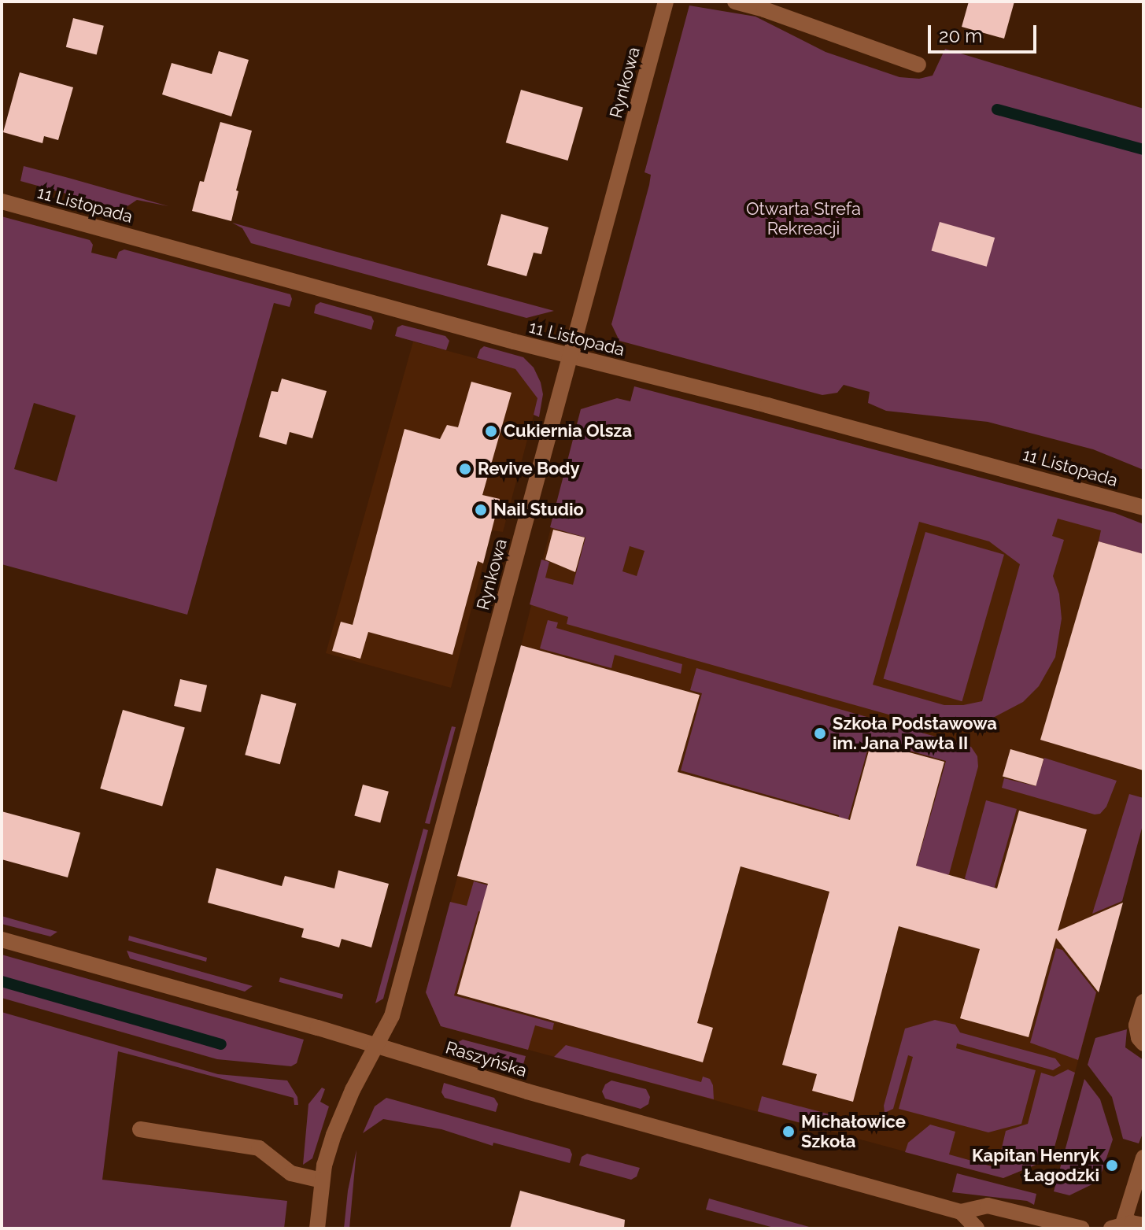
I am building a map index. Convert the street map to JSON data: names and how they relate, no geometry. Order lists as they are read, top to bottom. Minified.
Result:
{"streets":{"street":["Rynkowa","11 Listopada","Raszyńska"]},"crossings":[["Rynkowa","11 Listopada"],["Rynkowa","Raszyńska"]],"parks":["Otwarta Strefa Rekreacji"],"places":["Cukiernia Olsza","Revive Body","Nail Studio","Szkoła Podstawowa im. Jana Pawła II","Michałowice Szkoła","Kapitan Henryk Łagodzki"],"scale_bar":"20 m"}
